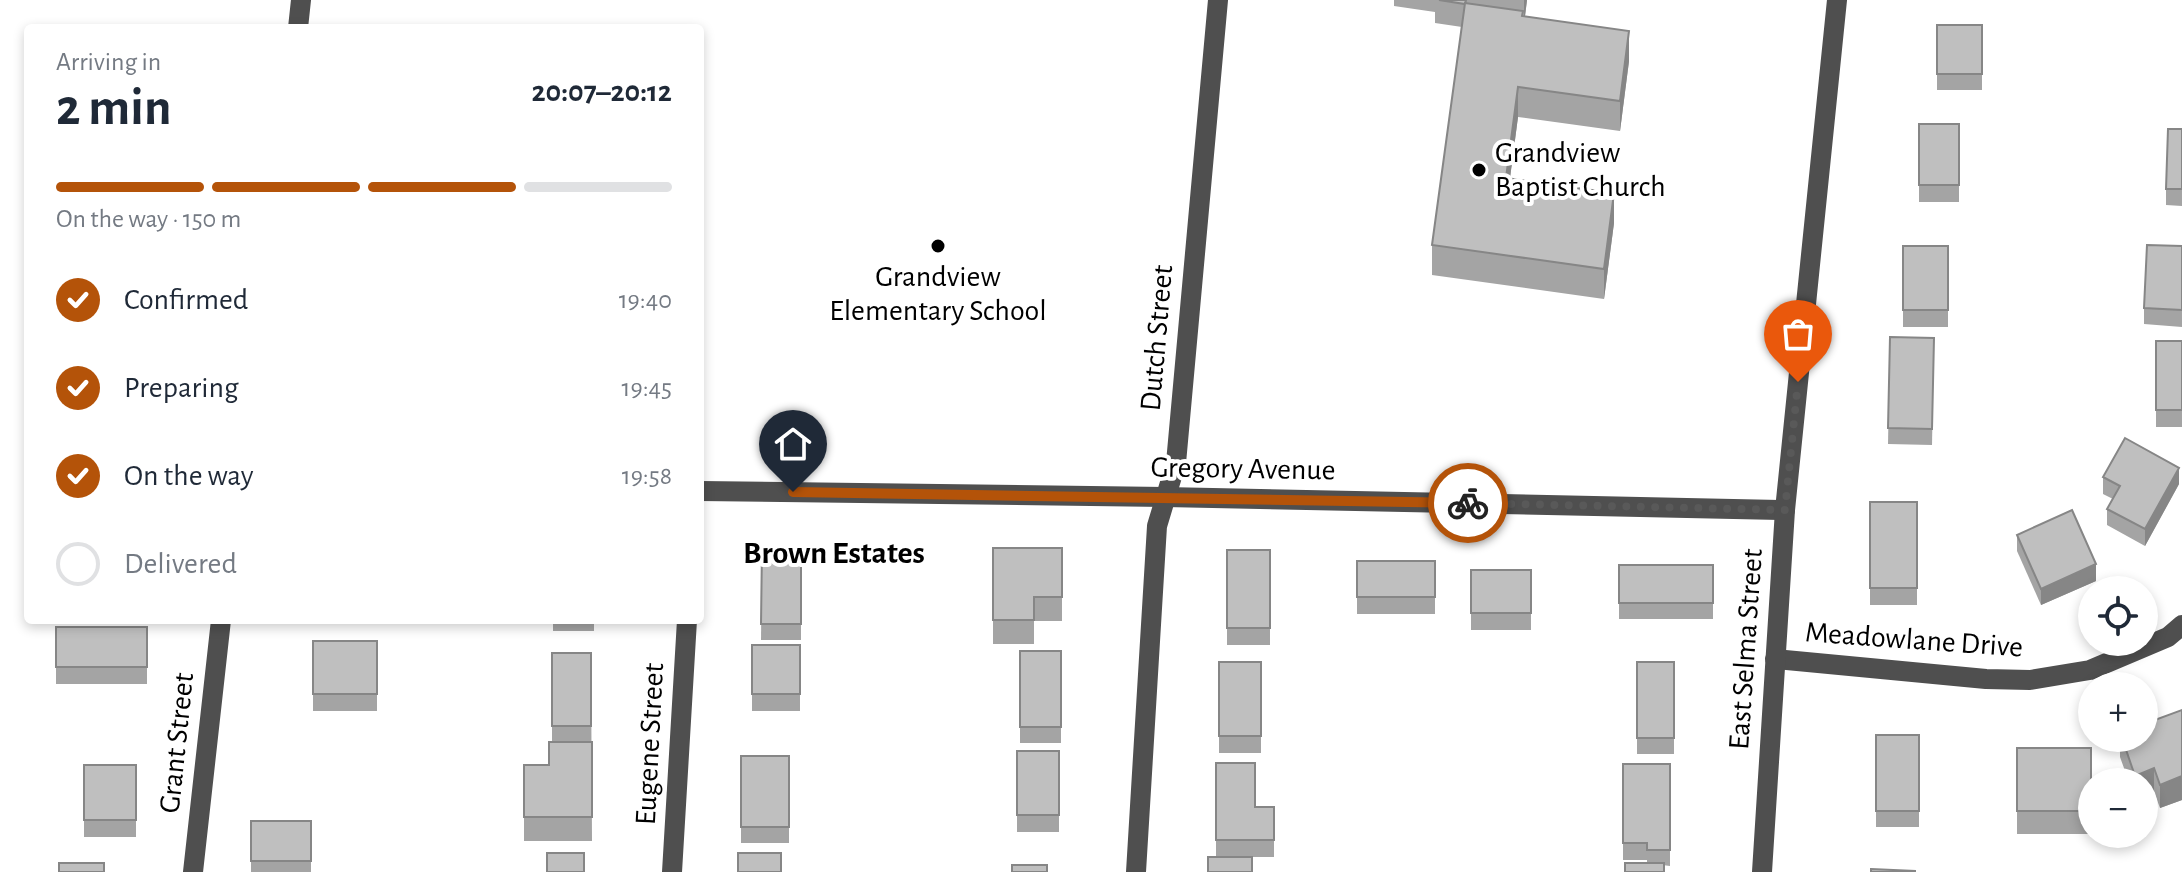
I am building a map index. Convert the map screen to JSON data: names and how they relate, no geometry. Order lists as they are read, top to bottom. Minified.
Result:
{"streets":{"street":["Dutch Street","Gregory Avenue","Meadowlane Drive","East Selma Street","Grant Street","Eugene Street"]},"crossings":[["Dutch Street","Gregory Avenue"],["Gregory Avenue","East Selma Street"],["Meadowlane Drive","East Selma Street"]],"districts":["Brown Estates"],"places":["Grandview Baptist Church","Grandview Elementary School"],"page":{"heading":["2 min","Arriving in","20:07–20:12"],"bar":"On the way · 150 m","list":[["Confirmed","19:40"],["Preparing","19:45"],["On the way","19:58"],"Delivered"],"map_buttons":["+","−"]}}
